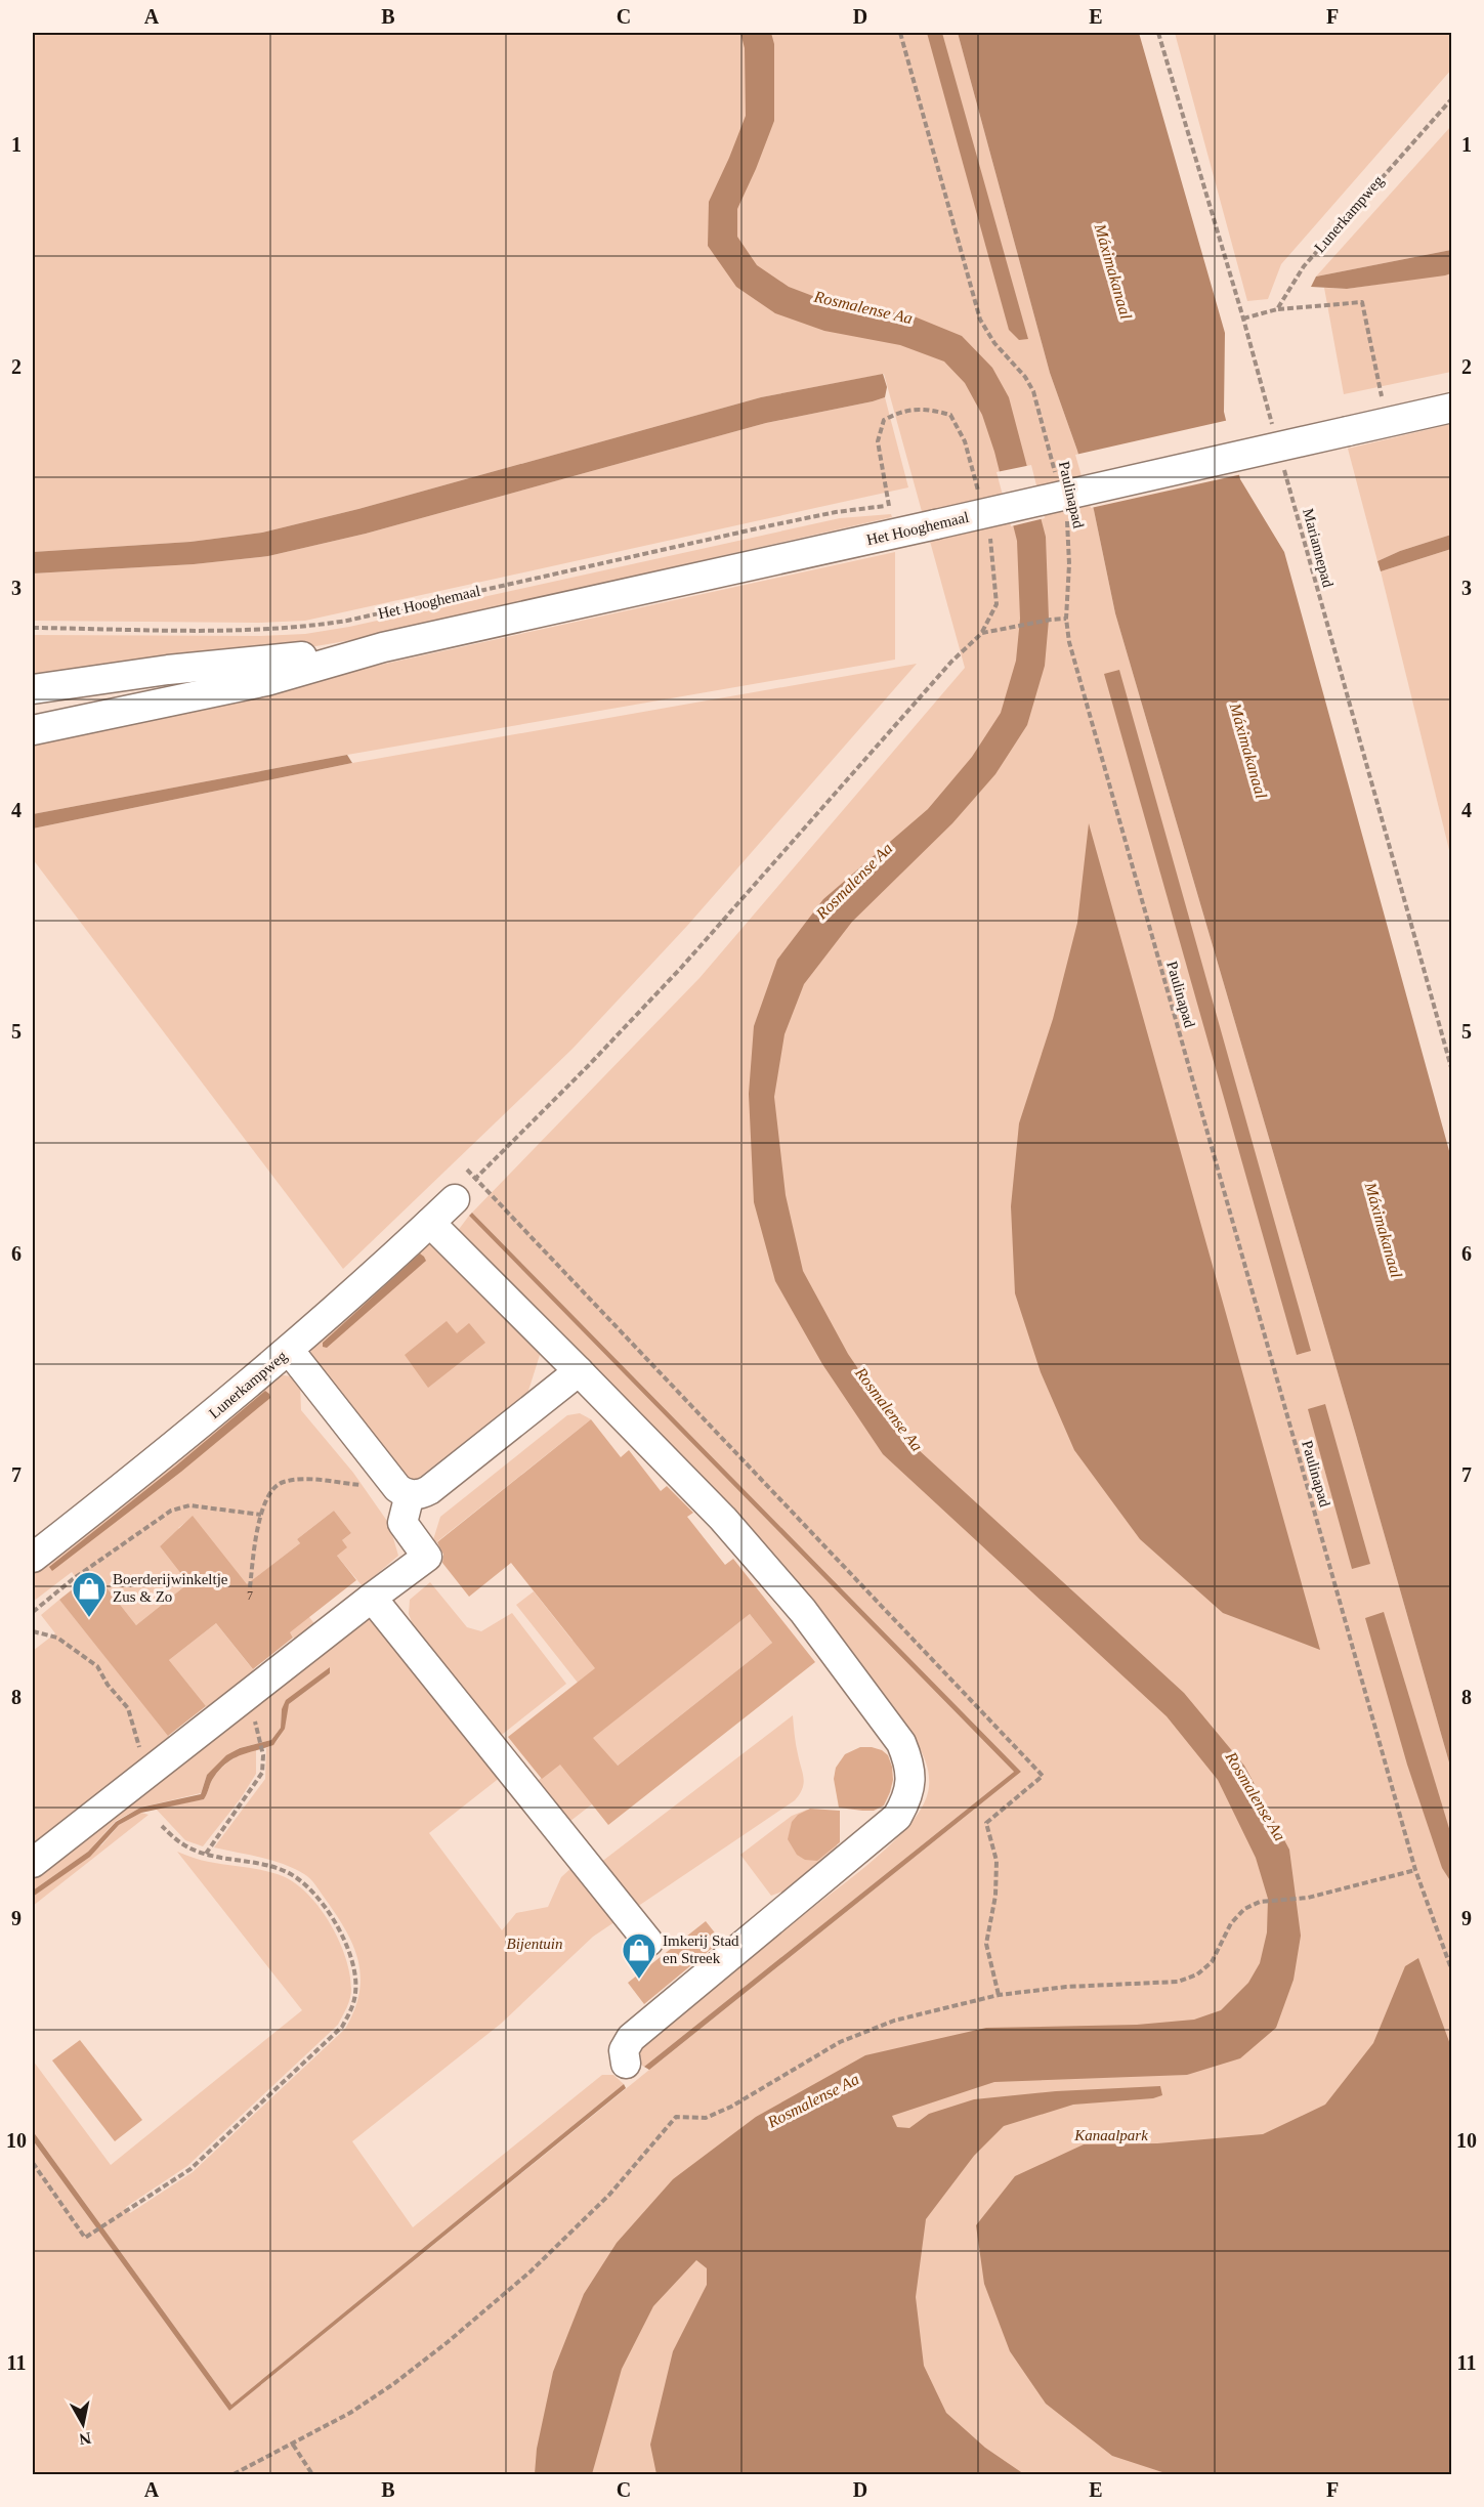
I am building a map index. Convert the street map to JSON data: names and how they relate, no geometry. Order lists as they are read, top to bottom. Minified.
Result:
{"streets":{"street":["Lunerkampweg","Het Hooghemaal"],"path":["Paulinapad","Mariannepad"]},"water":["Máximakanaal","Rosmalense Aa"],"parks":["Bijentuin","Kanaalpark"],"places":{"shop":["Boerderijwinkeltje Zus & Zo","Imkerij Stad en Streek"]},"house_numbers":["7"],"north":"bottom","grid":{"columns":["A","B","C","D","E","F"],"rows":["1","2","3","4","5","6","7","8","9","10","11"]}}
